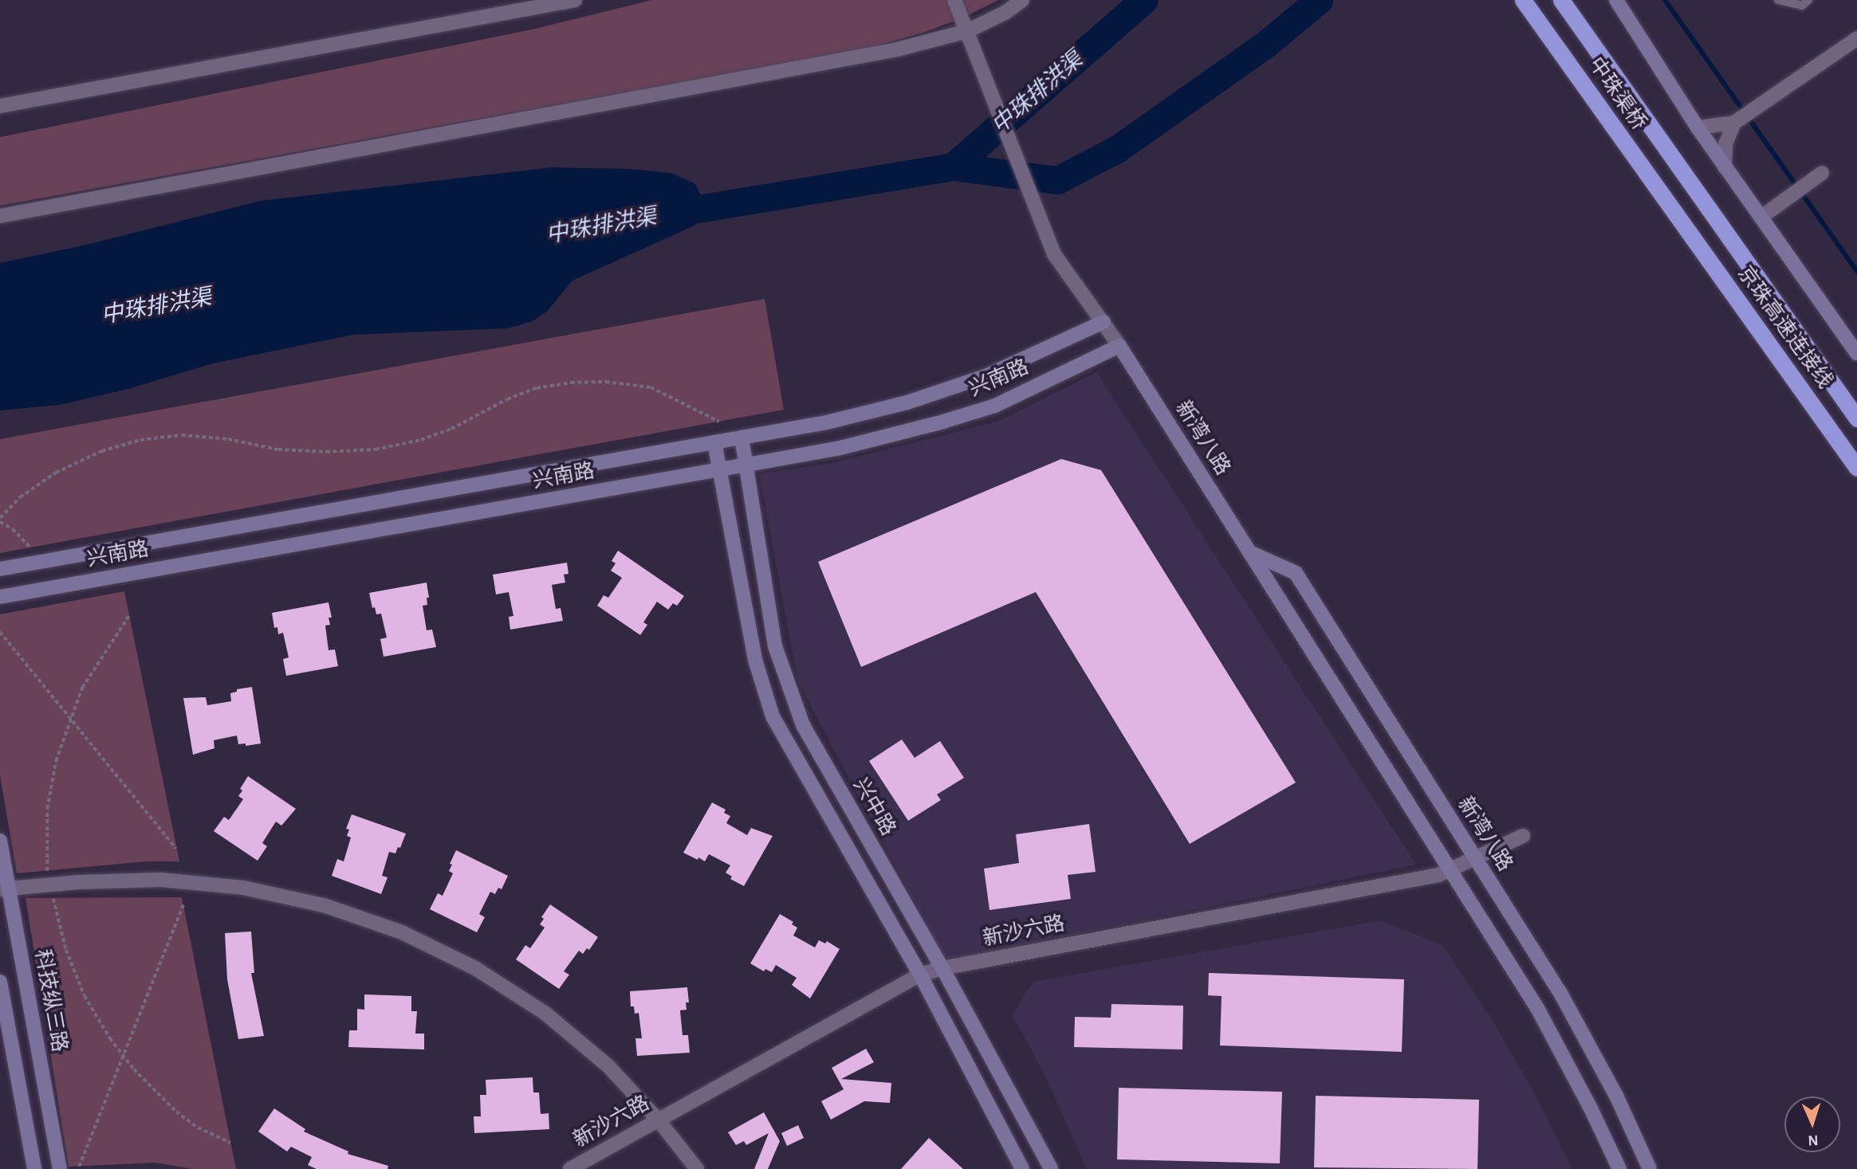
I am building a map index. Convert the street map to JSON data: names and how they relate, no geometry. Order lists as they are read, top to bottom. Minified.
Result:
{"streets":{"highway":["中珠渠桥","京珠高速连接线"],"street":["兴南路","新湾八路","兴中路","新沙六路","科技纵三路"]},"crossings":[["中珠渠桥","京珠高速连接线"],["兴南路","新湾八路"],["兴南路","兴中路"],["新湾八路","新沙六路"],["兴中路","新沙六路"]],"water":["中珠排洪渠"],"north":"bottom"}
